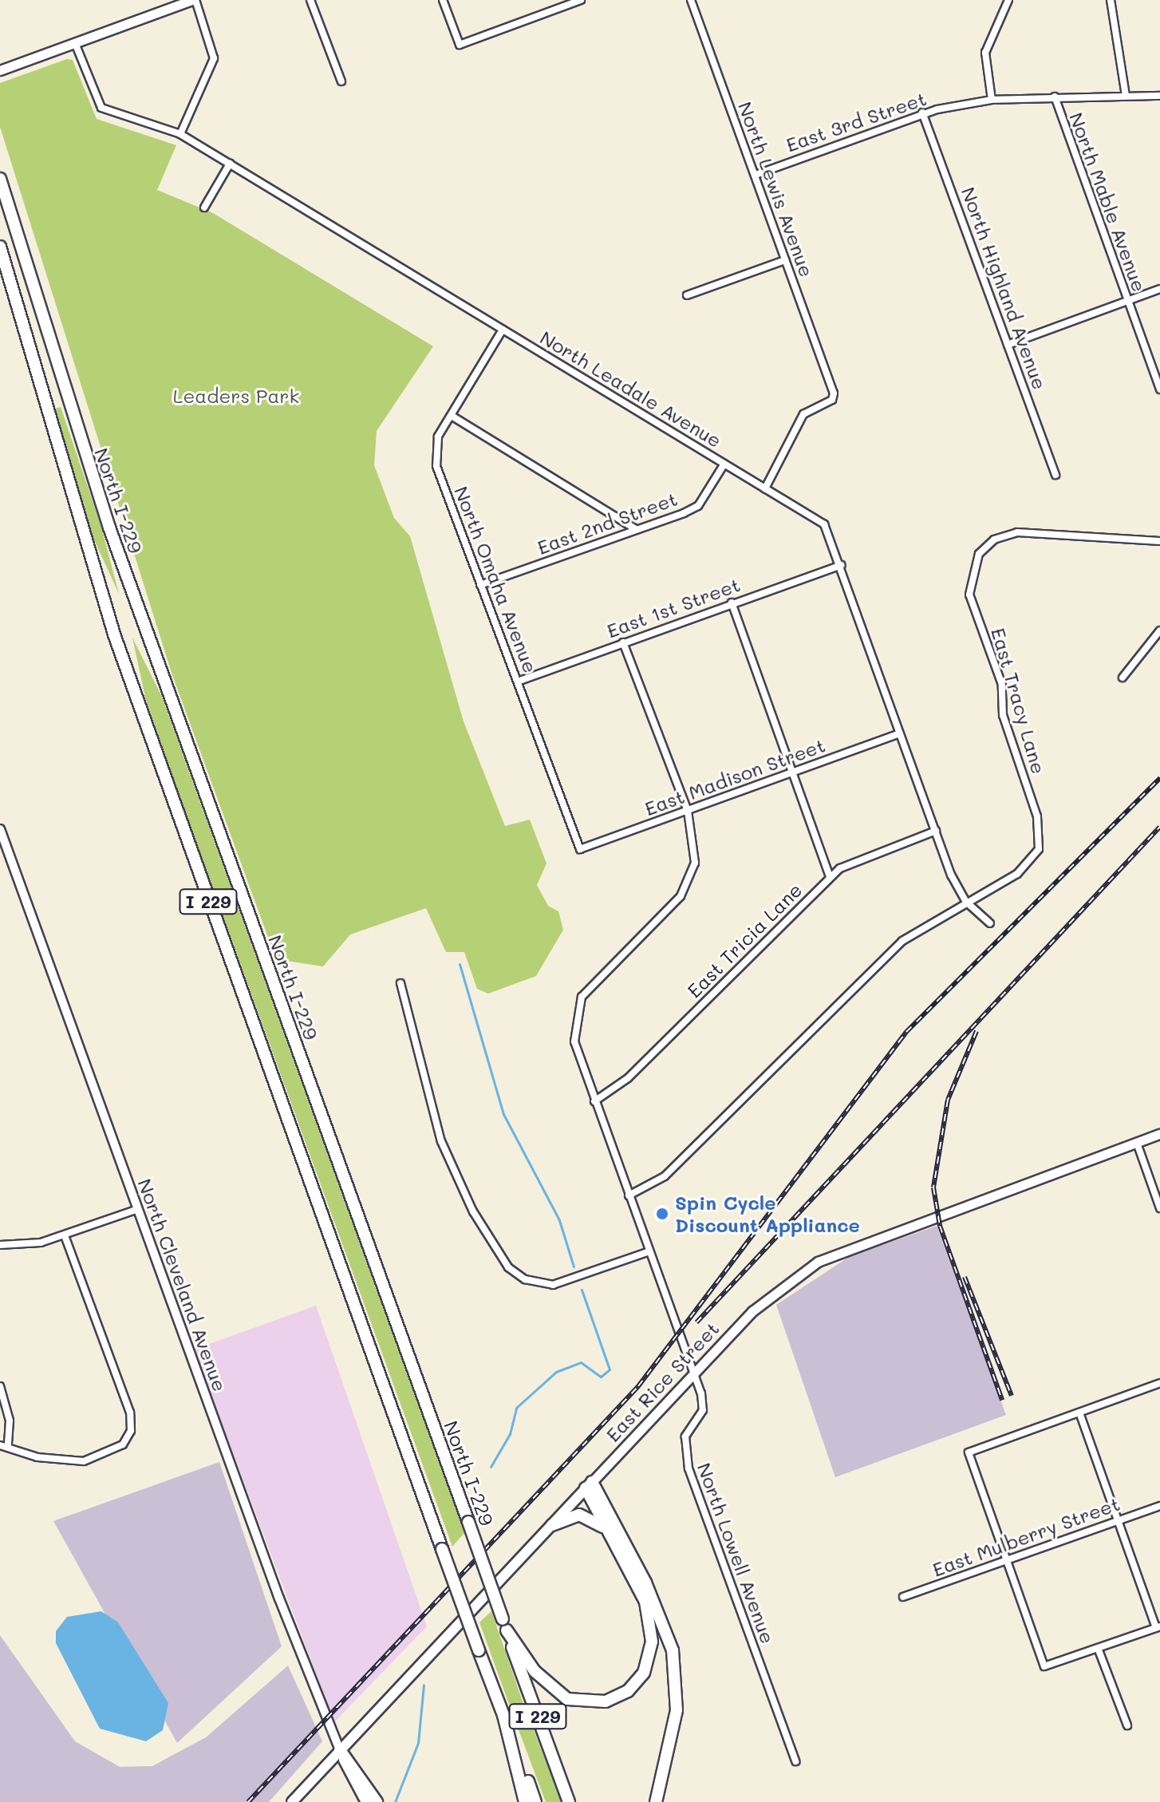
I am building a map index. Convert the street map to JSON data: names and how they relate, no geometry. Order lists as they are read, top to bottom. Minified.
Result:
{"streets":{"highway":["North I-229","I 229"],"main road":["East Rice Street"],"street":["East 3rd Street","North Lewis Avenue","North Mable Avenue","North Highland Avenue","North Leadale Avenue","East 2nd Street","North Omaha Avenue","East 1st Street","East Tracy Lane","East Madison Street","East Tricia Lane","North Cleveland Avenue","East Mulberry Street","North Lowell Avenue"]},"crossings":[["East 3rd Street","North Lewis Avenue"],["East 3rd Street","North Mable Avenue"],["East 3rd Street","North Highland Avenue"],["North Lewis Avenue","North Leadale Avenue"],["North Leadale Avenue","East 2nd Street"],["North Leadale Avenue","North Omaha Avenue"],["North Leadale Avenue","East 1st Street"],["North Leadale Avenue","East Tracy Lane"],["North Leadale Avenue","East Madison Street"],["North Leadale Avenue","East Tricia Lane"],["East 2nd Street","North Omaha Avenue"],["North Omaha Avenue","East 1st Street"],["North Omaha Avenue","East Madison Street"],["East 1st Street","North Lowell Avenue"],["East Tracy Lane","North Lowell Avenue"],["East Madison Street","North Lowell Avenue"],["East Tricia Lane","North Lowell Avenue"],["North Cleveland Avenue","East Rice Street"],["East Rice Street","North Lowell Avenue"]],"parks":["Leaders Park"],"places":["Spin Cycle Discount Appliance"]}
